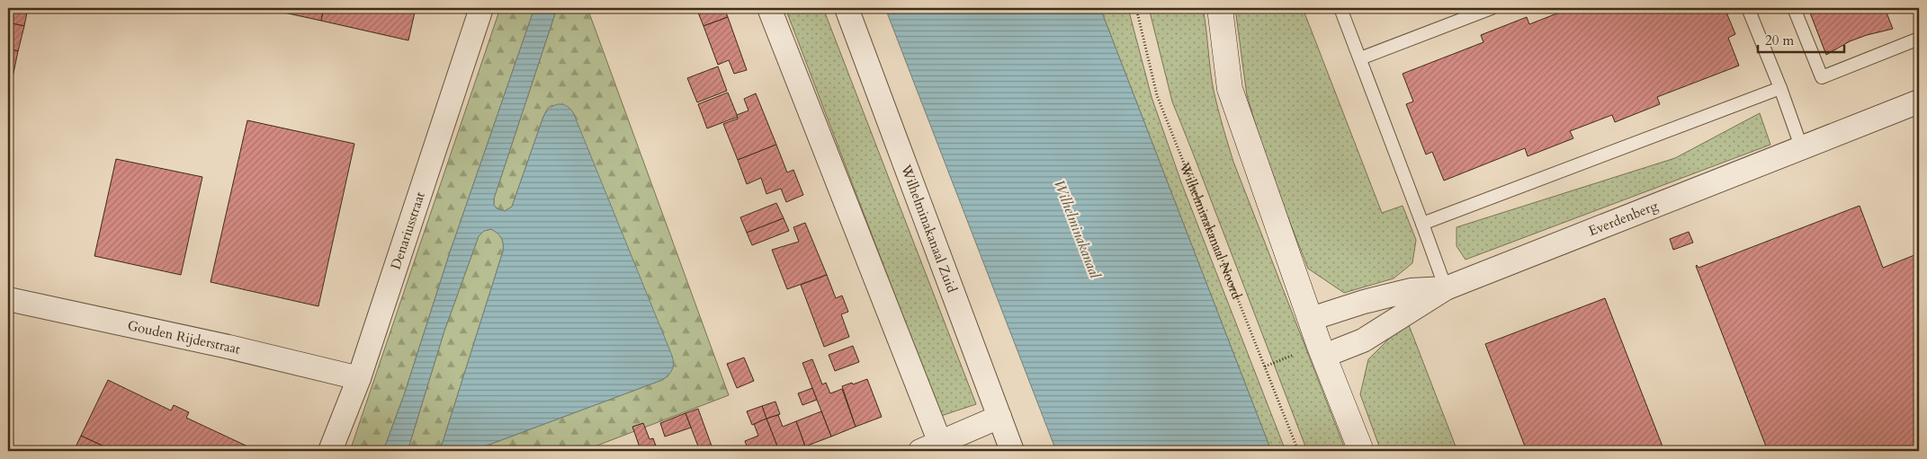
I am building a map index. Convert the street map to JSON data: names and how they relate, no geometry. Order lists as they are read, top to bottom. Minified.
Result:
{"streets":{"street":["Everdenberg","Denariusstraat","Wilhelminakanaal Zuid","Gouden Rijderstraat"],"path":["Wilhelminakanaal Noord"]},"crossings":[["Denariusstraat","Gouden Rijderstraat"]],"water":["Wilhelminakanaal"],"scale_bar":"20 m"}
